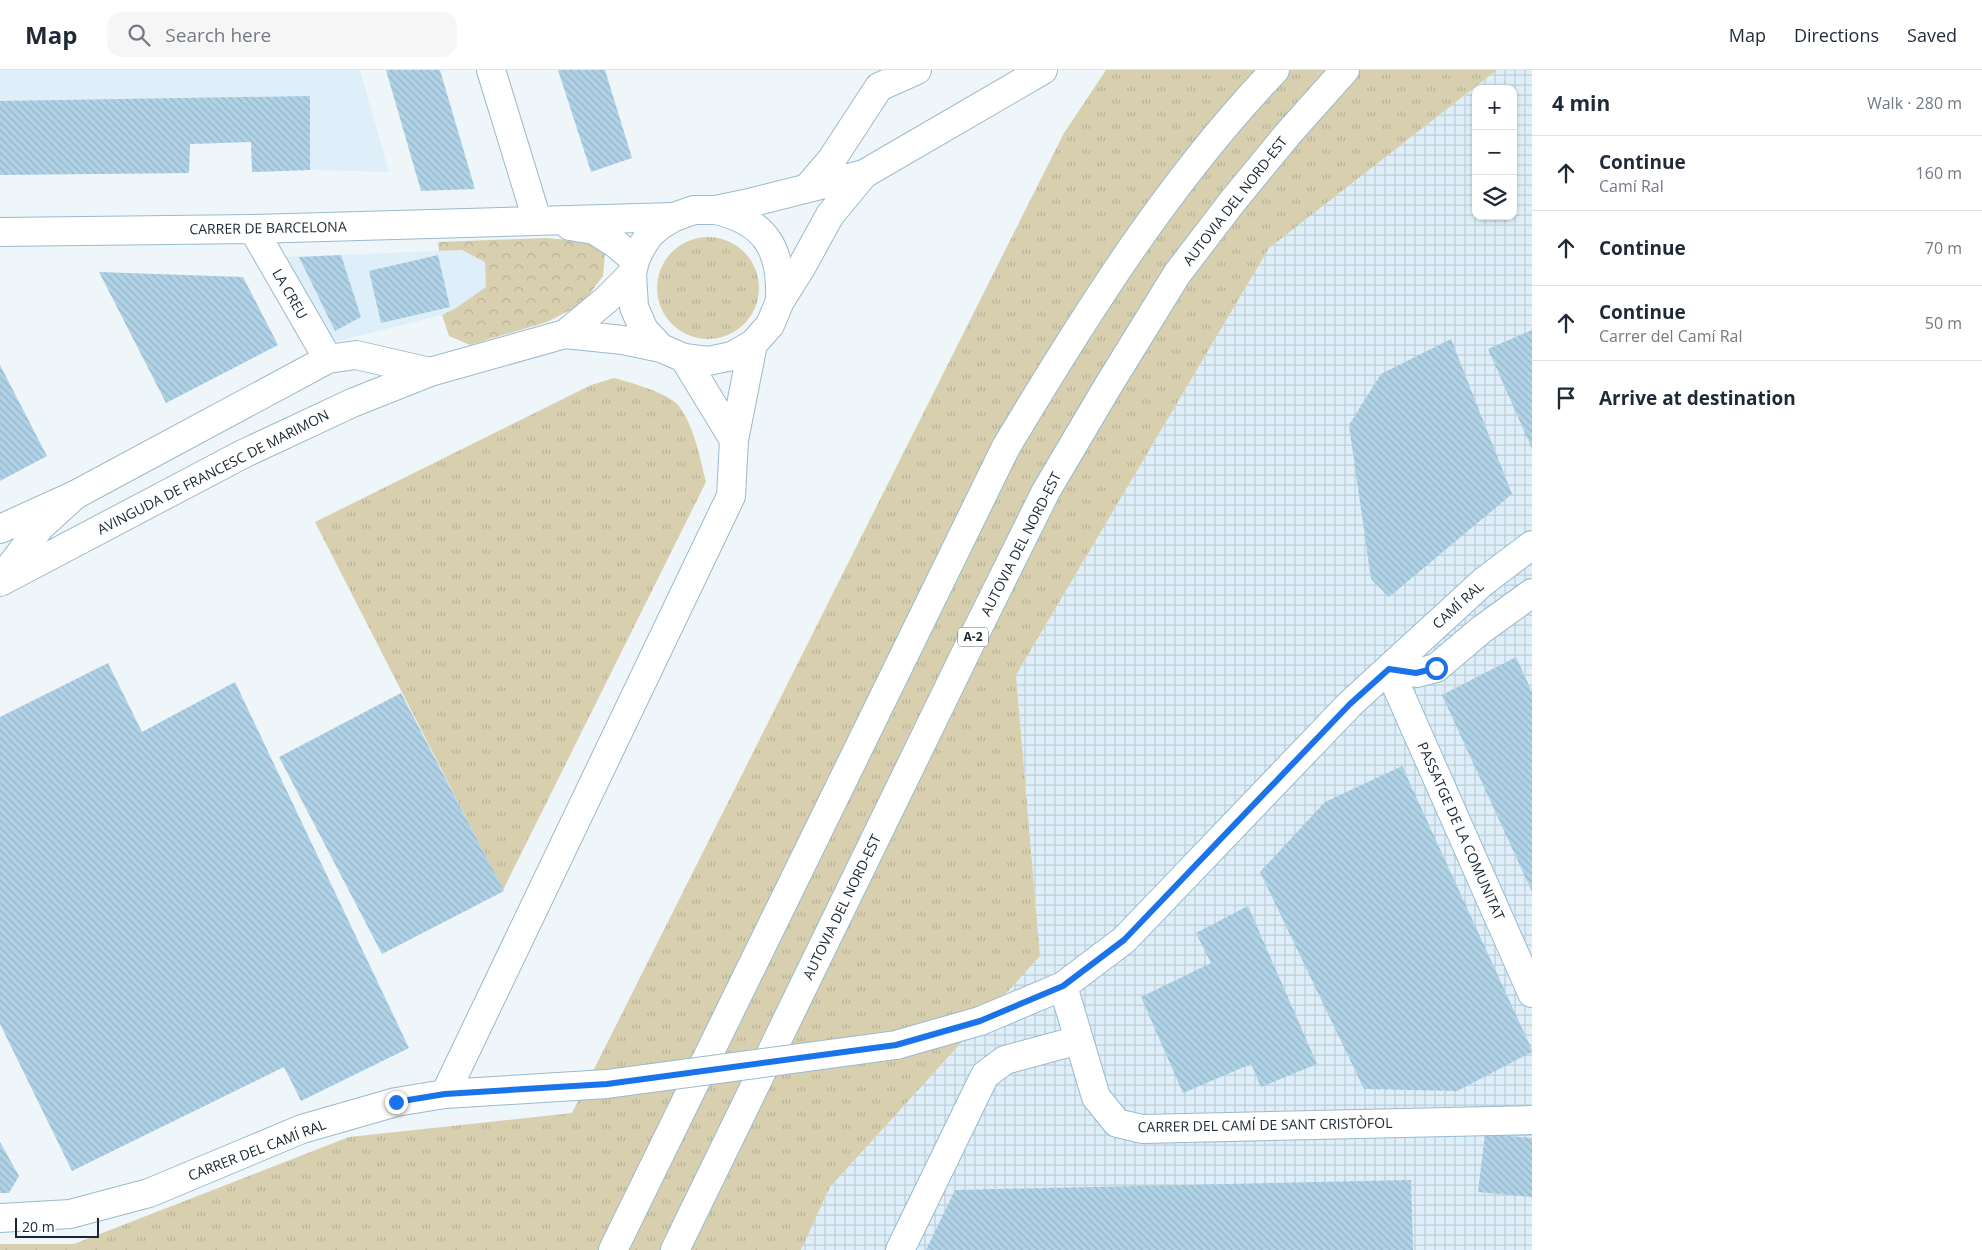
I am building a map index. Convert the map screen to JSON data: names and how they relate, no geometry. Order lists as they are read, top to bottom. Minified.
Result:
{"streets":{"main road":["AUTOVIA DEL NORD-EST","CARRER DE BARCELONA","LA CREU","AVINGUDA DE FRANCESC DE MARIMON","CAMÍ RAL","A-2","PASSATGE DE LA COMUNITAT","CARRER DEL CAMÍ DE SANT CRISTÒFOL","CARRER DEL CAMÍ RAL"]},"crossings":[["CARRER DE BARCELONA","LA CREU"],["LA CREU","AVINGUDA DE FRANCESC DE MARIMON"],["CAMÍ RAL","PASSATGE DE LA COMUNITAT"],["CAMÍ RAL","CARRER DEL CAMÍ DE SANT CRISTÒFOL"],["CAMÍ RAL","CARRER DEL CAMÍ RAL"]],"scale_bar":"20 m","page":{"header":"Map","search":"Search here","nav":["Map","Directions","Saved"],"heading":["4 min","Walk · 280 m"],"map_buttons":["+","−"],"list":[["Continue","Camí Ral","160 m"],["Continue","70 m"],["Continue","Carrer del Camí Ral","50 m"],"Arrive at destination"],"scale":"20 m"}}
